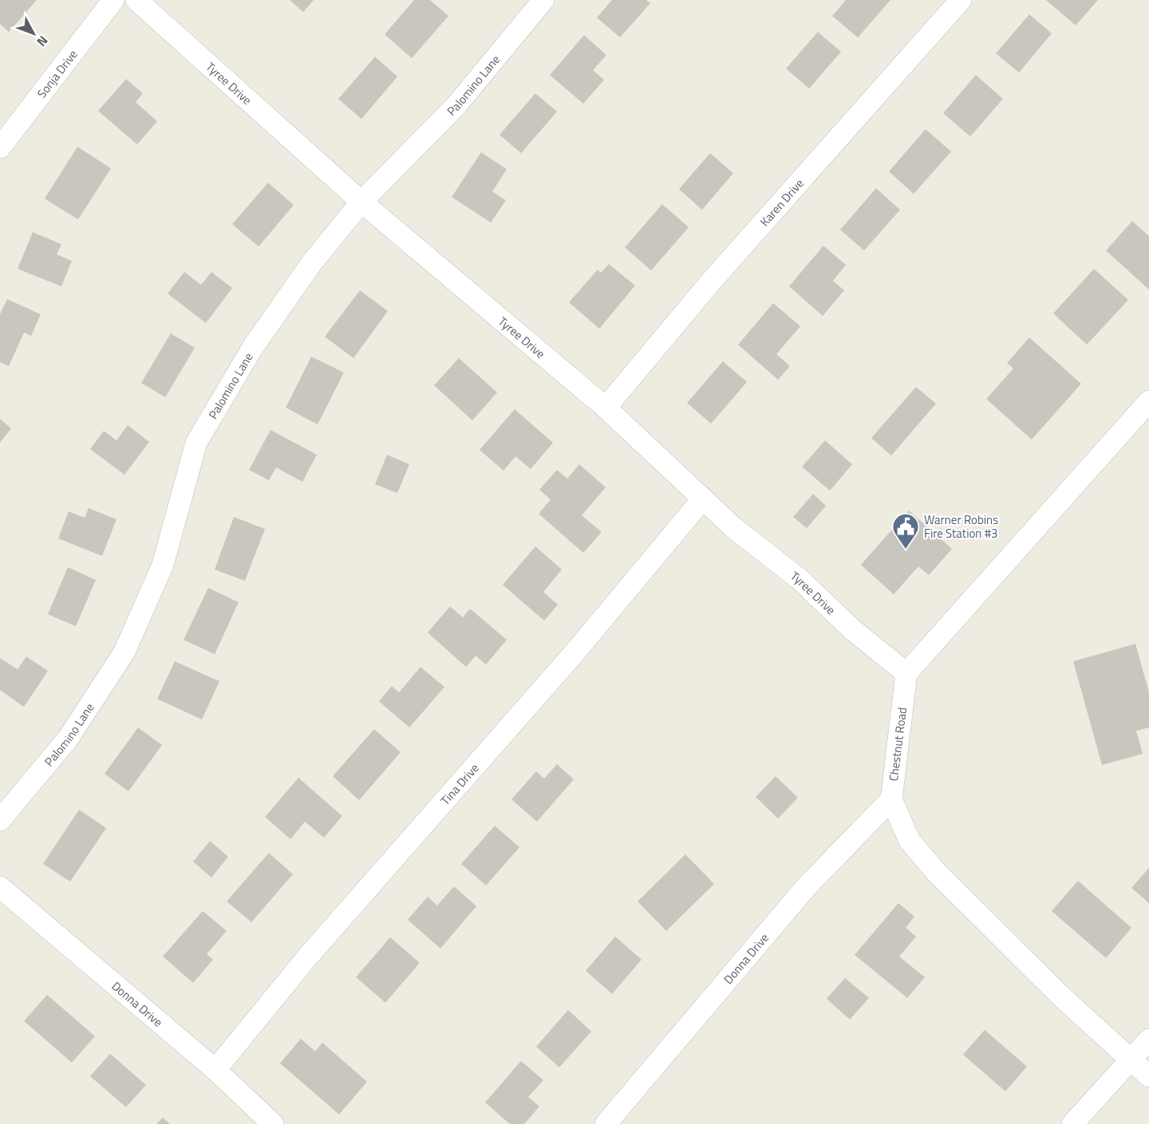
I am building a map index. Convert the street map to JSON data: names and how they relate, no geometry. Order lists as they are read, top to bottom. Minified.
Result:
{"streets":{"street":["Sonja Drive","Tyree Drive","Palomino Lane","Karen Drive","Chestnut Road","Tina Drive","Donna Drive"]},"crossings":[["Tyree Drive","Palomino Lane"],["Tyree Drive","Karen Drive"],["Tyree Drive","Chestnut Road"],["Tyree Drive","Tina Drive"],["Chestnut Road","Donna Drive"],["Tina Drive","Donna Drive"]],"places":{"public building":["Warner Robins Fire Station #3"]},"north":"bottom right"}
